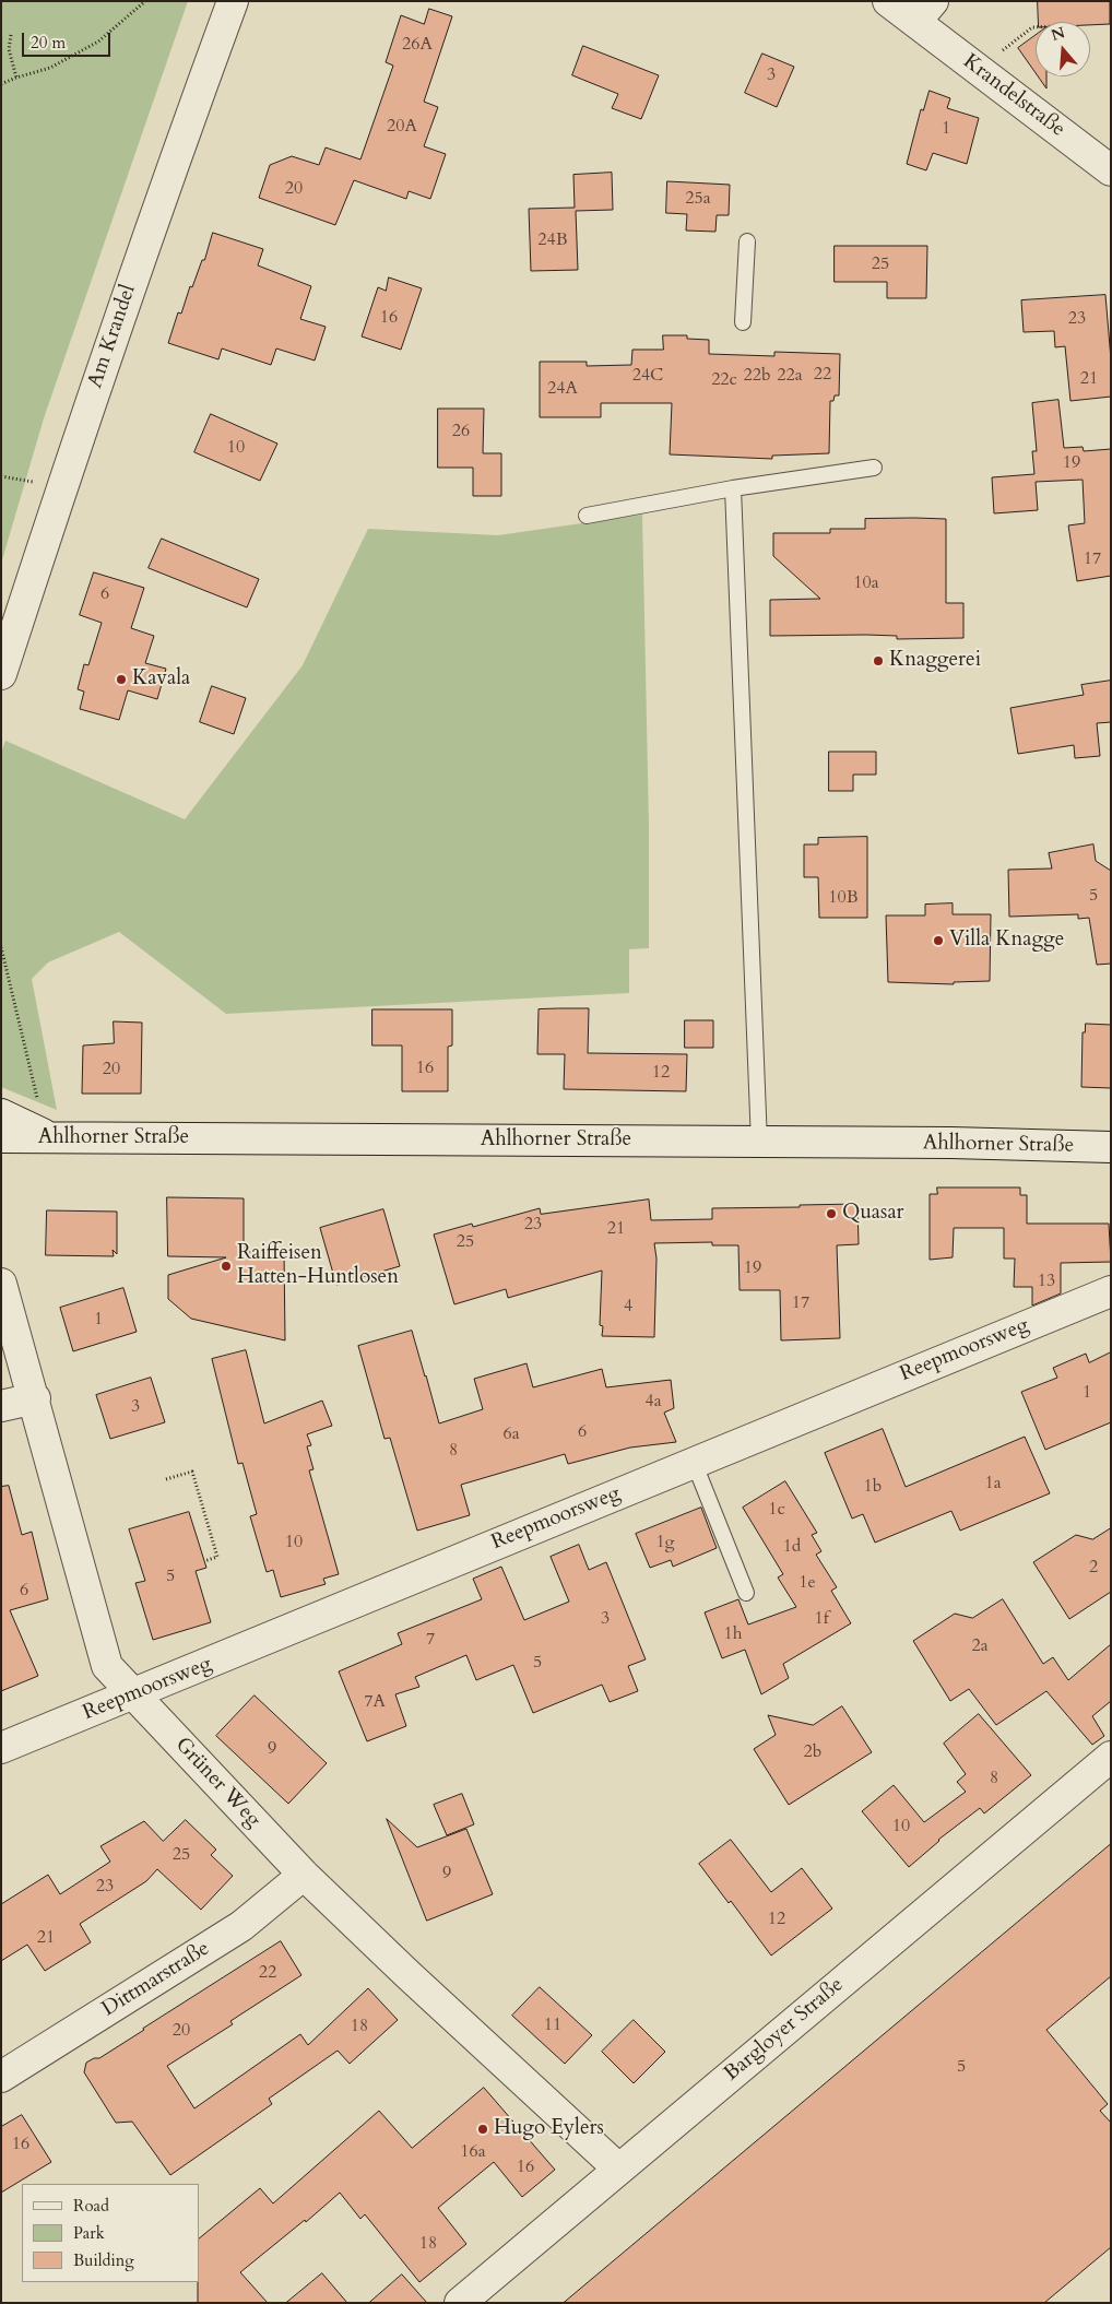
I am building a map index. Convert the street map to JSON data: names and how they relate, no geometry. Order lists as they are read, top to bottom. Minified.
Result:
{"streets":{"street":["Krandelstraße","Am Krandel","Ahlhorner Straße","Reepmoorsweg","Grüner Weg","Dittmarstraße","Bargloyer Straße"]},"crossings":[["Reepmoorsweg","Grüner Weg"],["Grüner Weg","Dittmarstraße"],["Grüner Weg","Bargloyer Straße"]],"places":["Knaggerei","Kavala","Villa Knagge","Quasar","Raiffeisen Hatten-Huntlosen","Hugo Eylers"],"house_numbers":["26A","3","20A","1","20","25a","24B","25","16","23","22","24C","22b","22a","21","22c","24A","26","10","19","17","10a","6","5","10B","16","20","12","23","21","25","19","13","17","4","1","1","4a","3","6","6a","8","1a","1b","1c","10","1g","1d","2","5","1e","6","3","1f","1h","7","2a","5","7A","9","2b","8","10","25","9","23","12","21","22","11","18","20","5","16","16a","16","18"],"legend":["Road","Park","Building"],"scale_bar":"20 m","north":"top"}
